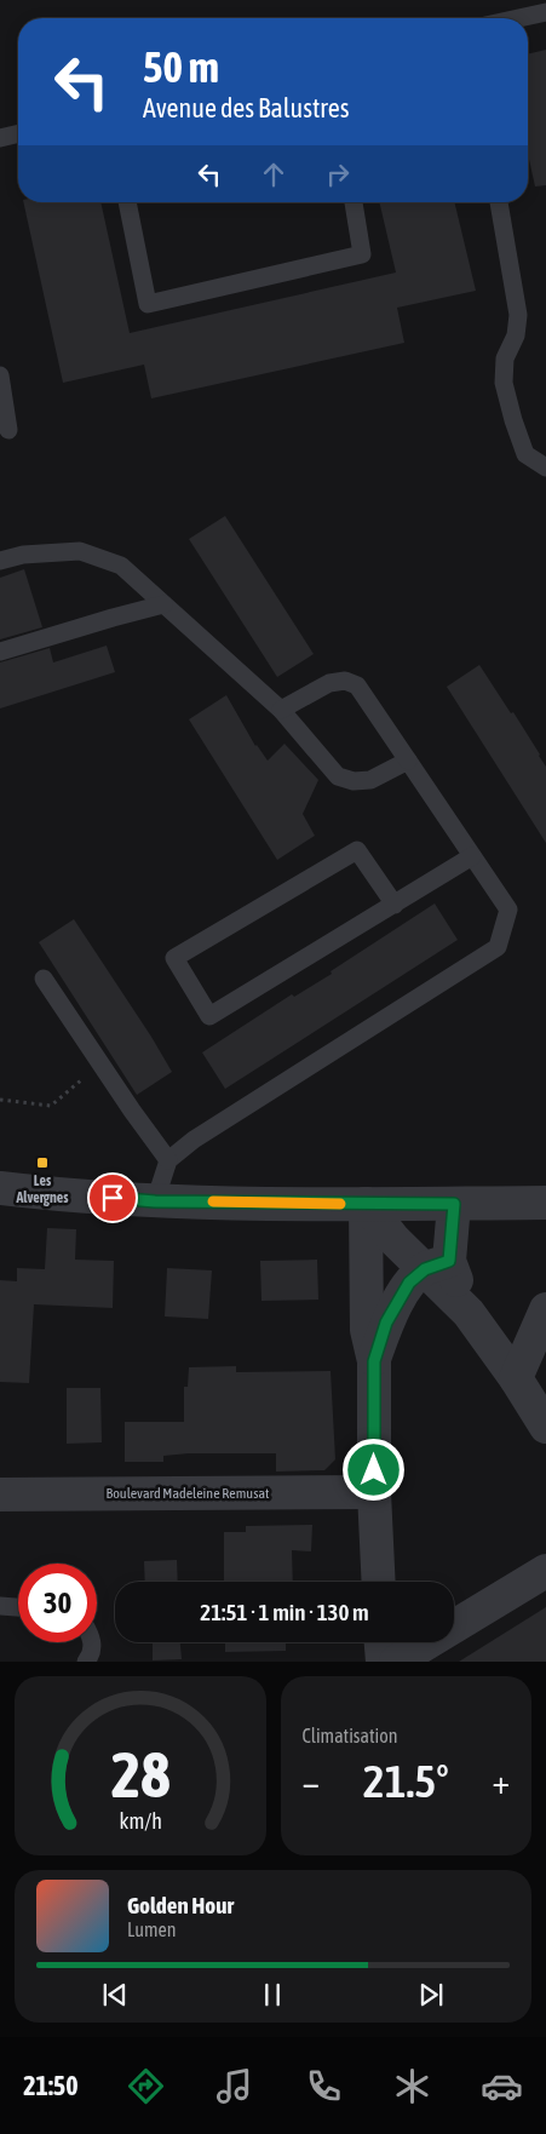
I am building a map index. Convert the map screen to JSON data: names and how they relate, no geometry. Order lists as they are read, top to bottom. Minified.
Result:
{"streets":{"street":["Boulevard Madeleine Remusat"]},"places":{"transit":["Les Alvergnes"]},"page":{"turn":["50 m","Avenue des Balustres"],"limit":"30","trip":"21:51 · 1 min · 130 m","tile":"Climatisation","heat":["−","21.5°","+"],"song":["Golden Hour","Lumen"],"tabs":"21:50","gauge":["28","km/h"]}}
